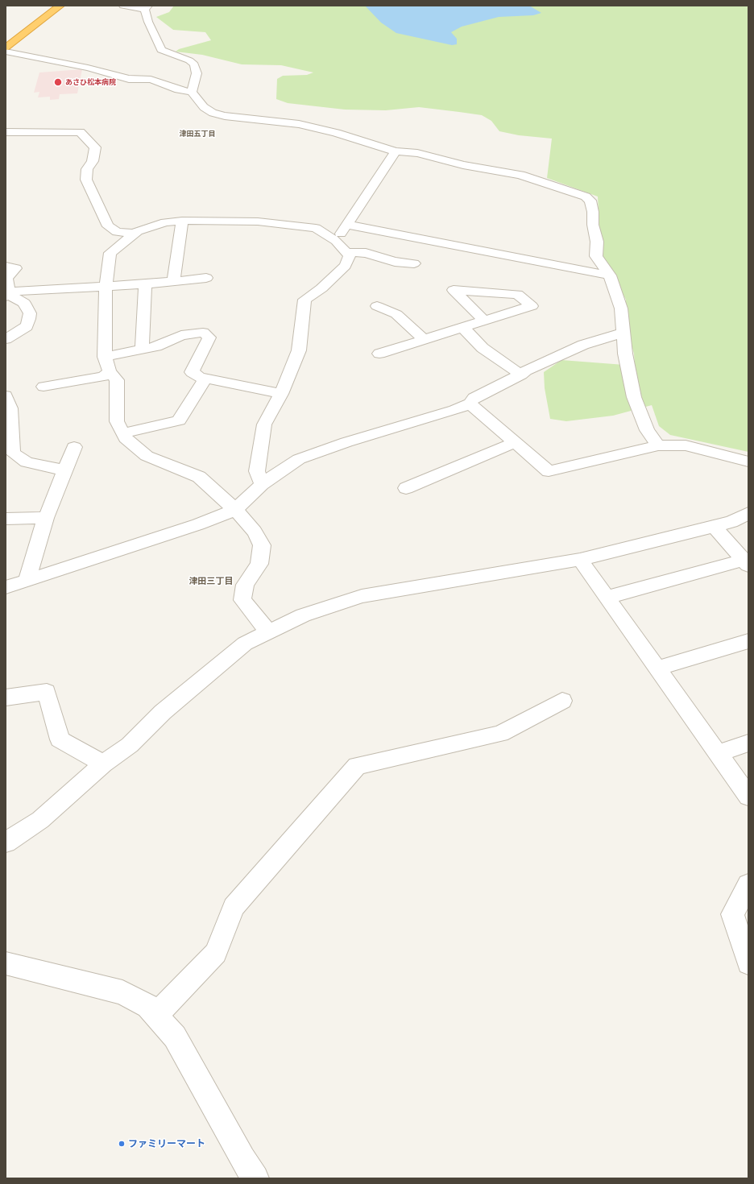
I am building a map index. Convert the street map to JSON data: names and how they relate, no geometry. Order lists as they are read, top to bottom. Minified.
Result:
{"districts":["津田五丁目","津田三丁目"],"places":["あさひ松本病院","ファミリーマート"]}
